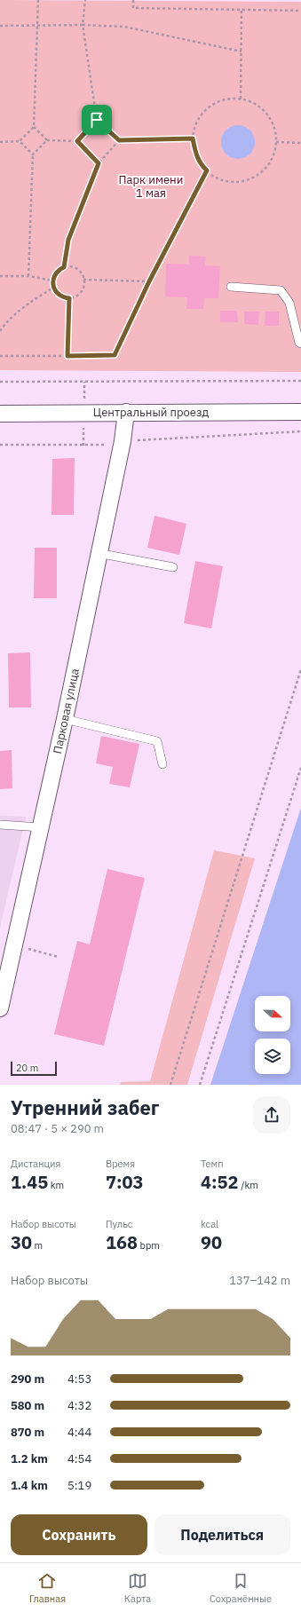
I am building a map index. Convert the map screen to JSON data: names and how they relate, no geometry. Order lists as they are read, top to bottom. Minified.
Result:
{"streets":{"street":["Центральный проезд","Парковая улица"]},"crossings":[["Центральный проезд","Парковая улица"]],"parks":["Парк имени 1 мая"],"scale_bar":"20 m","north":"right","page":{"scale":"20 m","heading":["Утренний забег","08:47 · 5 × 290 m"],"stats":[["Дистанция","1.45 km"],["Время","7:03"],["Темп","4:52 /km"],["Набор высоты","30 m"],["Пульс","168 bpm"],["kcal","90"]],"chart":["Набор высоты","137–142 m"],"list":[{"name":"290 m","note":"4:53"},{"name":"580 m","note":"4:32"},{"name":"870 m","note":"4:44"},{"name":"1.2 km","note":"4:54"},{"name":"1.4 km","note":"5:19"}],"buttons":["Сохранить","Поделиться"],"tabs":["Главная","Карта","Сохранённые"]}}
